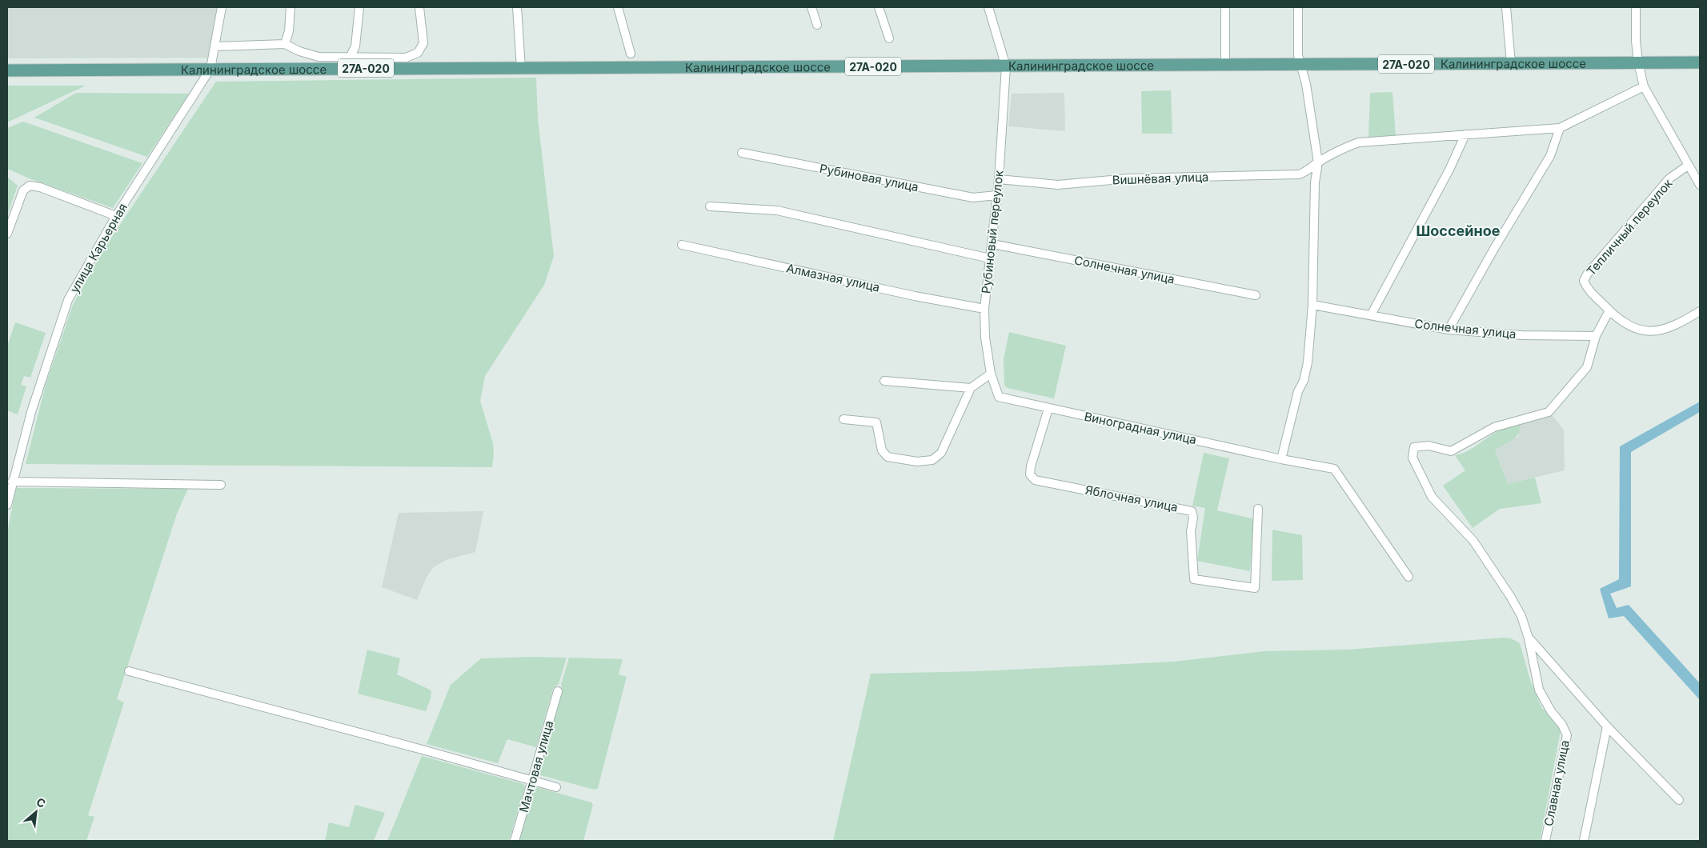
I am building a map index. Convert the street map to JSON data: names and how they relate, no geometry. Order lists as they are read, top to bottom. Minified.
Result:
{"streets":{"main road":["Калининградское шоссе","27А-020"],"street":["Рубиновая улица","Вишнёвая улица","Тепличный переулок","Рубиновый переулок","улица Карьерная","Солнечная улица","Алмазная улица","Виноградная улица","Яблочная улица","Мачтовая улица","Славная улица"]},"crossings":[["Калининградское шоссе","Рубиновый переулок"],["Калининградское шоссе","улица Карьерная"],["Рубиновая улица","Рубиновый переулок"],["Вишнёвая улица","Рубиновый переулок"],["Рубиновый переулок","Солнечная улица"],["Рубиновый переулок","Алмазная улица"],["Рубиновый переулок","Виноградная улица"],["Солнечная улица","Славная улица"],["Виноградная улица","Яблочная улица"]],"districts":["Шоссейное"],"north":"top right"}
